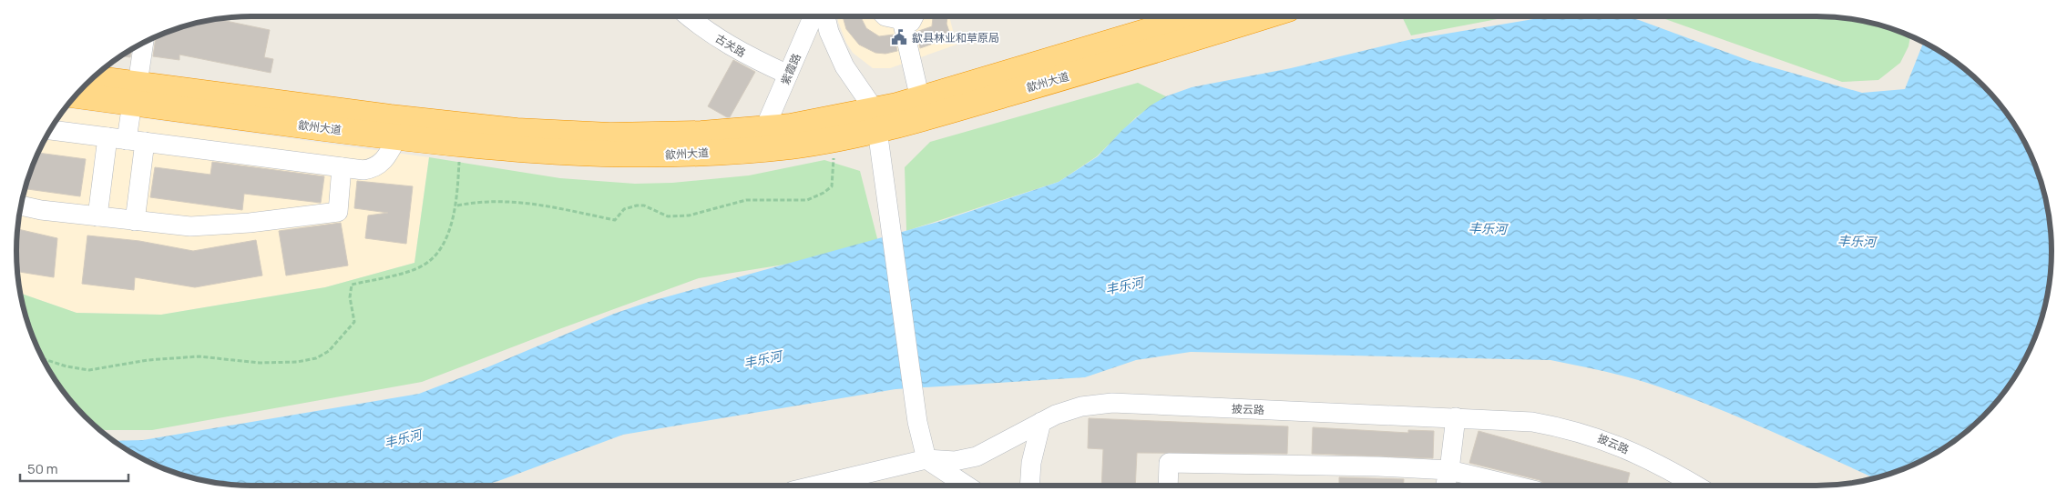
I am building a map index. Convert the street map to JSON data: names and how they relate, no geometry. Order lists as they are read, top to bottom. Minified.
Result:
{"streets":{"highway":["歙州大道"],"street":["古关路","紫霞路","披云路"]},"crossings":[["古关路","紫霞路"],["紫霞路","歙州大道"]],"water":["丰乐河"],"places":{"public building":["歙县林业和草原局"]},"scale_bar":"50 m"}
